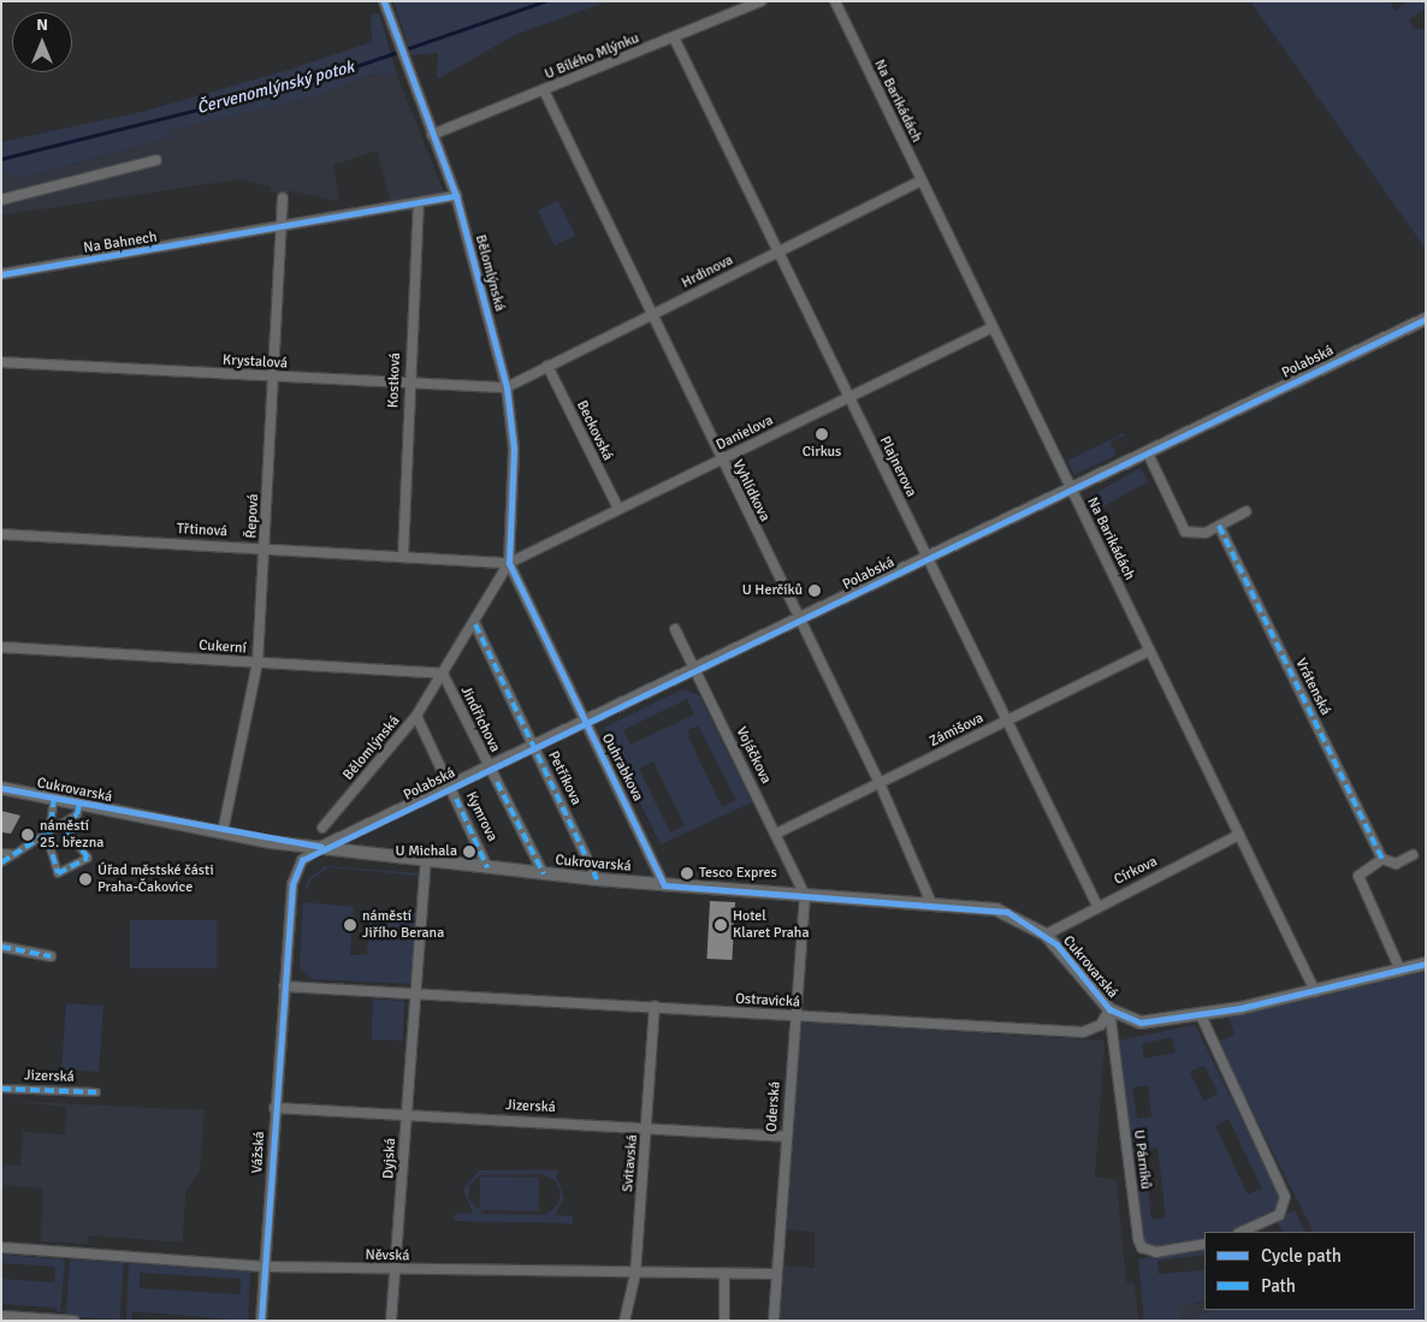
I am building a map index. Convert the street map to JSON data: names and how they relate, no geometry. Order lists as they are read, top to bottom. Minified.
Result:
{"streets":{"street":["U Bílého Mlýnku","Na Barikádách","Na Bahnech","Hrdinova","Bělomlýnská","Krystalová","Polabská","Kostková","Beckovská","Danielova","Plajnerova","Vyhlídkova","Řepová","Třtinová","Cukerní","Vrátenská","Jindřichova","Zámišova","Vojáčkova","Ouhrabkova","Petříkova","Cukrovarská","Kymrova","Církova","Ostravická","Jizerská","Oderská","Vážská","Dyjská","U Párníků","Svitavská","Něvská"]},"crossings":[["U Bílého Mlýnku","Bělomlýnská"],["U Bílého Mlýnku","Plajnerova"],["U Bílého Mlýnku","Vyhlídkova"],["Na Barikádách","Hrdinova"],["Na Barikádách","Polabská"],["Na Barikádách","Danielova"],["Na Barikádách","Zámišova"],["Na Barikádách","Cukrovarská"],["Na Barikádách","Církova"],["Na Bahnech","Bělomlýnská"],["Na Bahnech","Kostková"],["Na Bahnech","Řepová"],["Hrdinova","Bělomlýnská"],["Hrdinova","Krystalová"],["Hrdinova","Beckovská"],["Hrdinova","Plajnerova"],["Hrdinova","Vyhlídkova"],["Bělomlýnská","Krystalová"],["Bělomlýnská","Danielova"],["Bělomlýnská","Třtinová"],["Bělomlýnská","Cukerní"],["Bělomlýnská","Jindřichova"],["Bělomlýnská","Ouhrabkova"],["Bělomlýnská","Petříkova"],["Bělomlýnská","Kymrova"],["Krystalová","Kostková"],["Krystalová","Řepová"],["Polabská","Plajnerova"],["Polabská","Vyhlídkova"],["Polabská","Jindřichova"],["Polabská","Vojáčkova"],["Polabská","Ouhrabkova"],["Polabská","Petříkova"],["Polabská","Cukrovarská"],["Polabská","Kymrova"],["Kostková","Třtinová"],["Beckovská","Danielova"],["Danielova","Plajnerova"],["Danielova","Vyhlídkova"],["Danielova","Třtinová"],["Danielova","Ouhrabkova"],["Plajnerova","Zámišova"],["Plajnerova","Církova"],["Vyhlídkova","Zámišova"],["Vyhlídkova","Cukrovarská"],["Řepová","Třtinová"],["Řepová","Cukerní"],["Řepová","Cukrovarská"],["Třtinová","Ouhrabkova"],["Cukerní","Jindřichova"],["Jindřichova","Cukrovarská"],["Zámišova","Vojáčkova"],["Vojáčkova","Cukrovarská"],["Vojáčkova","Oderská"],["Ouhrabkova","Cukrovarská"],["Petříkova","Cukrovarská"],["Cukrovarská","Kymrova"],["Cukrovarská","Církova"],["Cukrovarská","Ostravická"],["Cukrovarská","Oderská"],["Cukrovarská","U Párníků"],["Ostravická","Oderská"],["Ostravická","Dyjská"],["Ostravická","U Párníků"],["Ostravická","Svitavská"],["Jizerská","Oderská"],["Jizerská","Vážská"],["Jizerská","Dyjská"],["Jizerská","Svitavská"],["Oderská","Něvská"],["Vážská","Něvská"],["Dyjská","Něvská"],["Svitavská","Něvská"]],"water":["Červenomlýnský potok"],"places":["Cirkus","U Herčíků","náměstí 25. března","U Michala","Tesco Expres","Úřad městské části Praha-Čakovice","náměstí Jiřího Berana","Hotel Klaret Praha"],"legend":["Cycle path","Path"],"north":"top"}
